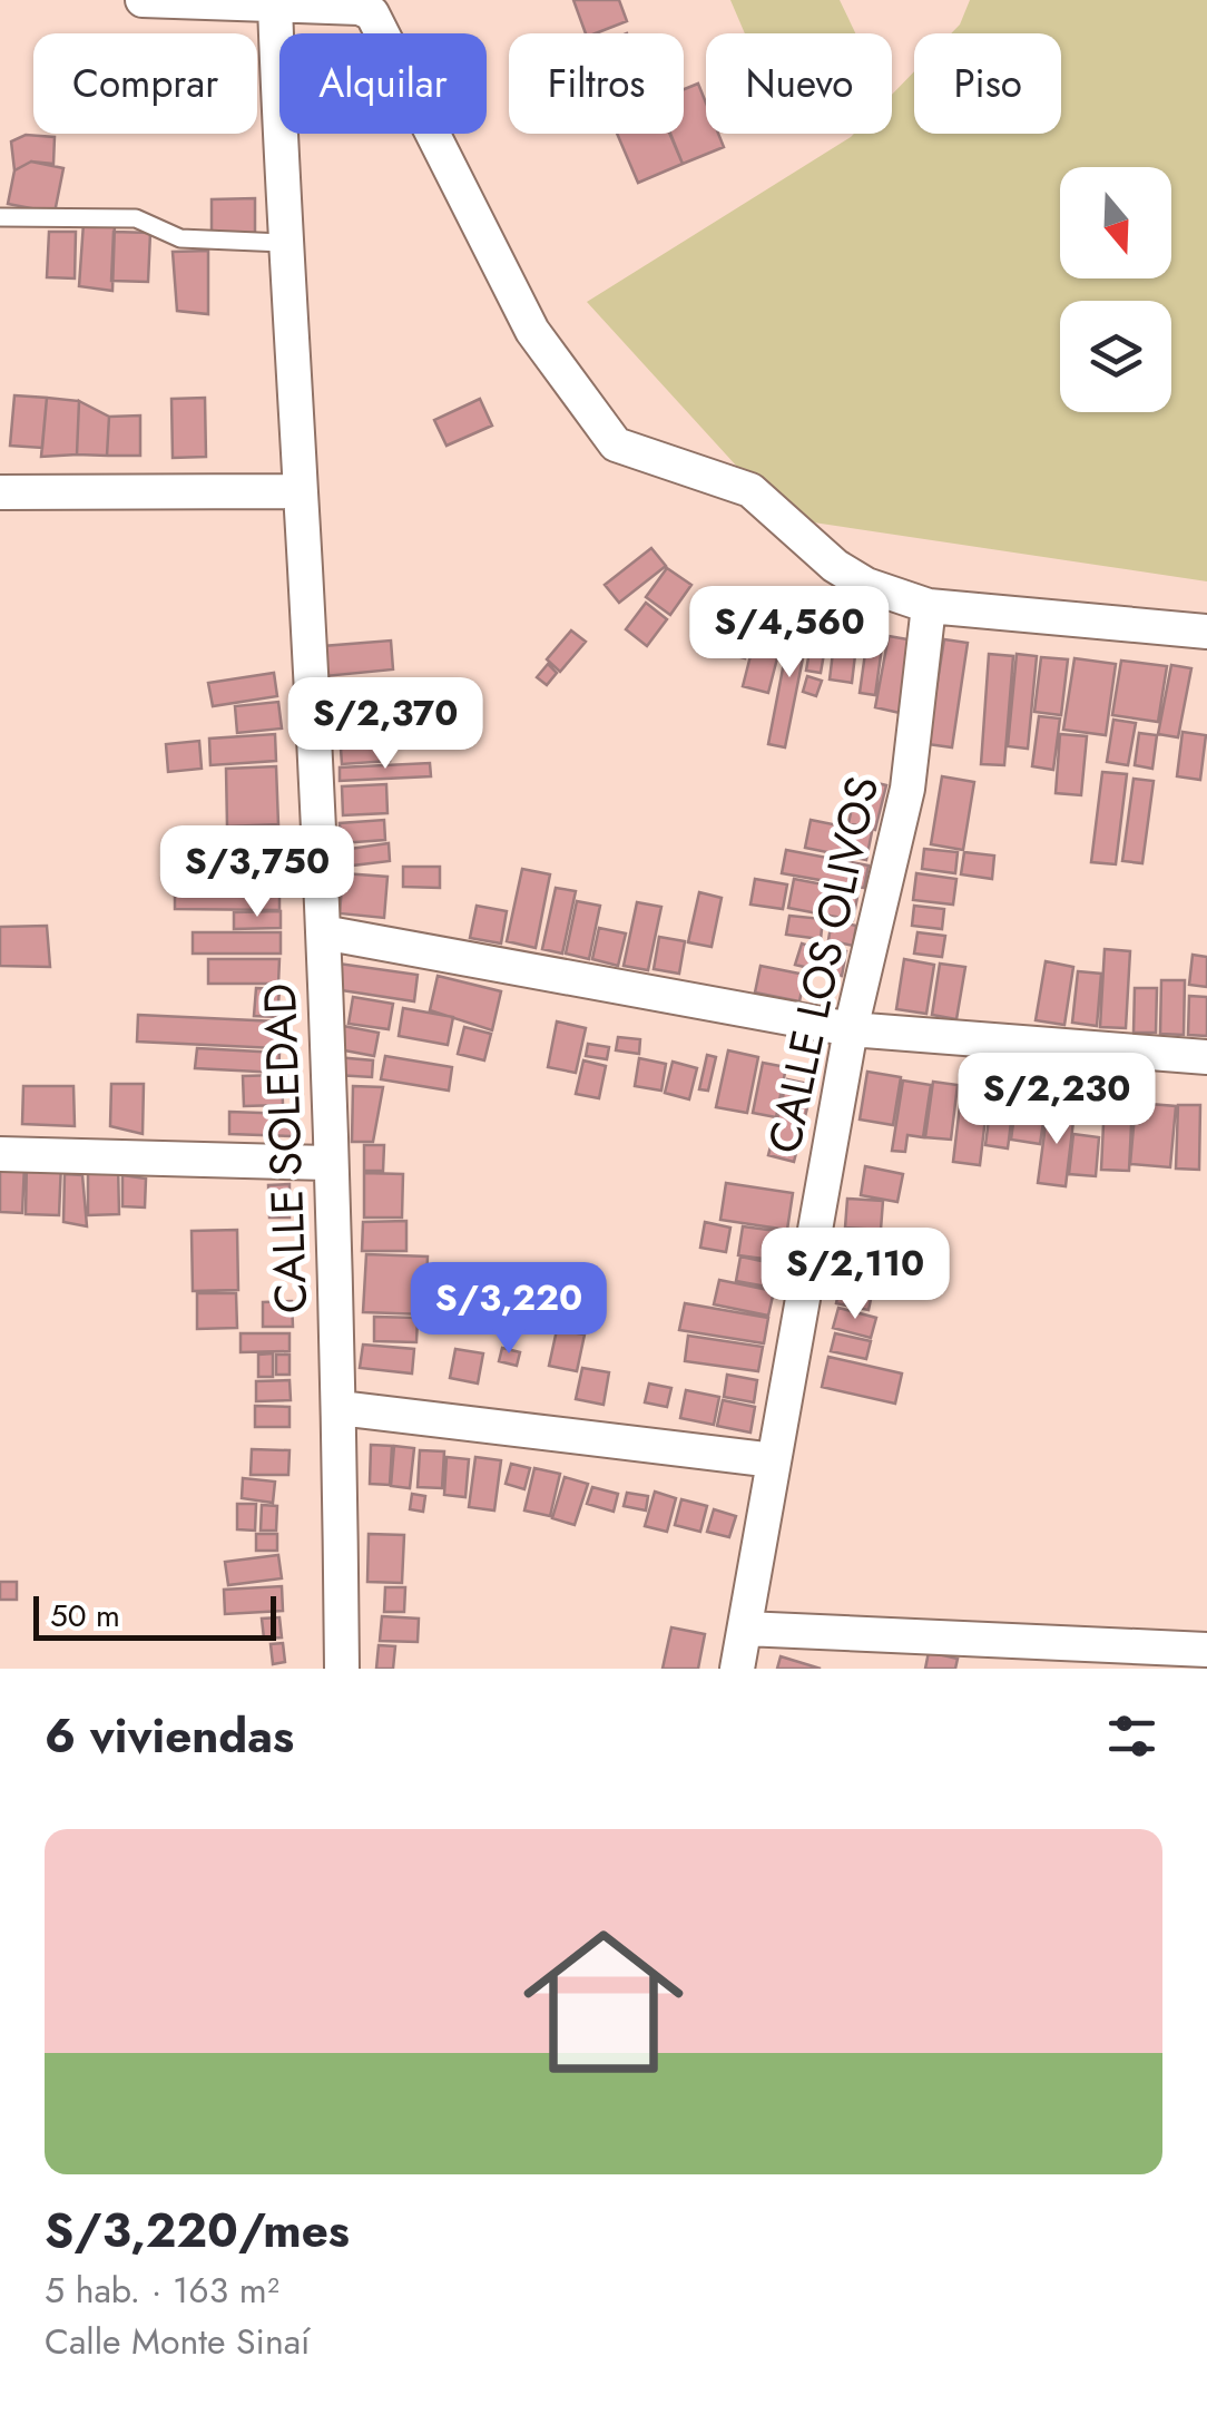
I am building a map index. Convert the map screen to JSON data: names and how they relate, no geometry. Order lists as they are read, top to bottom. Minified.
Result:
{"streets":{"street":["CALLE LOS OLIVOS","CALLE SOLEDAD"]},"scale_bar":"50 m","north":"bottom","page":{"chip":["Comprar","Alquilar","Filtros","Nuevo","Piso"],"price":["S/4,560","S/2,370","S/3,750","S/2,230","S/2,110","S/3,220"],"scale":"50 m","heading":"6 viviendas","list":[{"name":"S/3,220/mes","note":"5 hab. · 163 m² · Calle Monte Sinaí"}]}}
